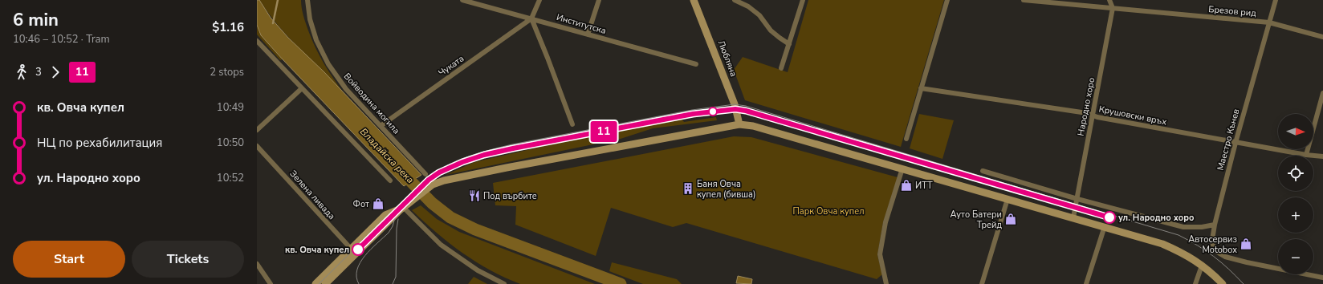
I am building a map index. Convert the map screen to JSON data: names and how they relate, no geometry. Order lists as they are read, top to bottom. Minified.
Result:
{"streets":{"main road":["Любляна"],"street":["Брезов рид","Институтска","Чуката","Войводина могила","Народно хоро","Крушовски връх","Маестро Кънев","Зелена ливада"]},"crossings":[["Брезов рид","Народно хоро"],["Брезов рид","Маестро Кънев"],["Институтска","Чуката"],["Чуката","Войводина могила"],["Народно хоро","Крушовски връх"],["Крушовски връх","Маестро Кънев"]],"water":["Владайска река"],"parks":["Парк Овча купел"],"places":{"shop":["ИТТ","Фот","Ауто Батери Трейд","Автосервиз Motobox"],"building":["Баня Овча купел (бивша)"],"restaurant":["Под върбите"],"other":["ул. Народно хоро","кв. Овча купел"]},"lines":["tram line 11"],"north":"right","page":{"heading":["6 min","10:46 – 10:52 · Tram","$1.16"],"on_map":"11","legs":["3","11","2 stops"],"list":[{"name":"кв. Овча купел","value":"10:49"},{"name":"НЦ по рехабилитация","value":"10:50"},{"name":"ул. Народно хоро","value":"10:52"}],"map_buttons":["+","−"],"buttons":["Start","Tickets"]}}
